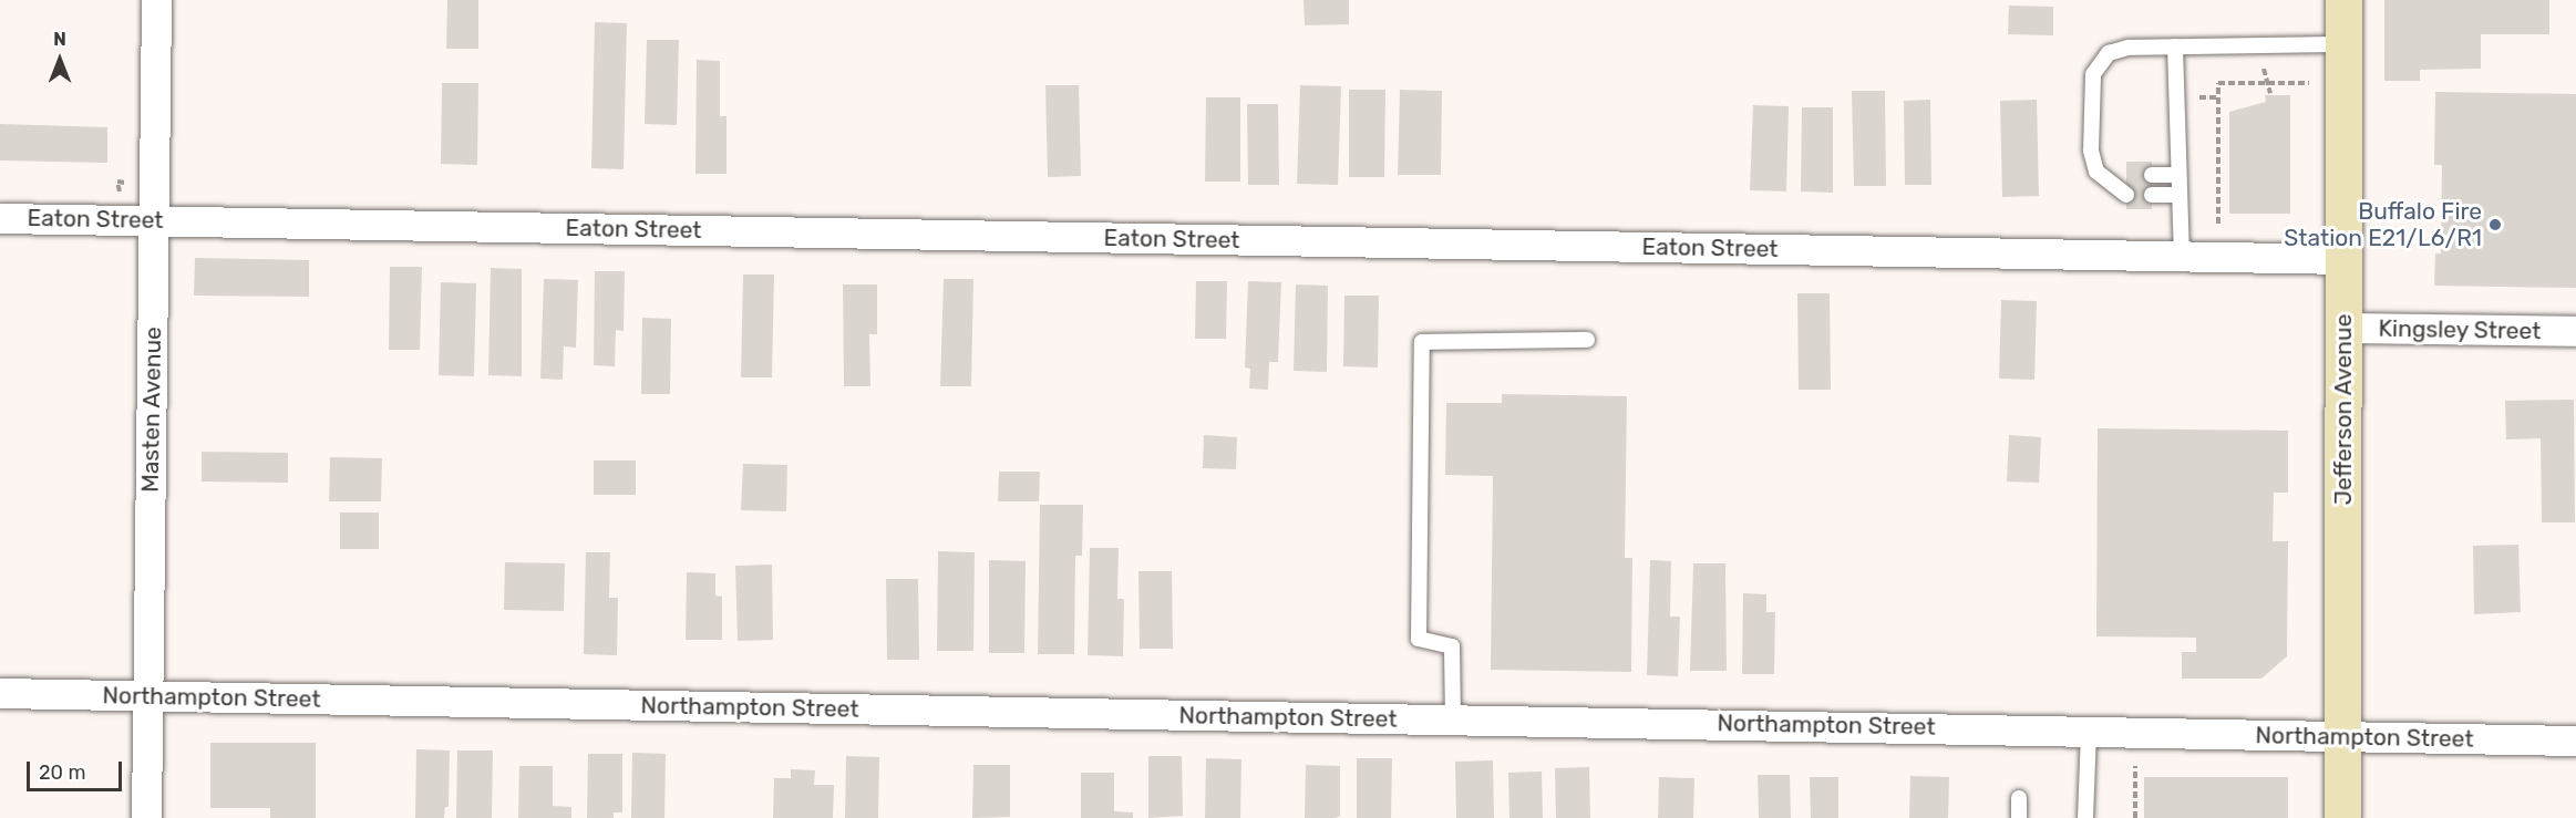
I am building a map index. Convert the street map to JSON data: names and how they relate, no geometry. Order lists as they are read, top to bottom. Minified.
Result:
{"streets":{"street":["Eaton Street","Kingsley Street","Masten Avenue","Jefferson Avenue","Northampton Street"]},"crossings":[["Eaton Street","Masten Avenue"],["Eaton Street","Jefferson Avenue"],["Kingsley Street","Jefferson Avenue"],["Masten Avenue","Northampton Street"],["Jefferson Avenue","Northampton Street"]],"places":["Buffalo Fire Station E21/L6/R1"],"scale_bar":"20 m","north":"top"}
